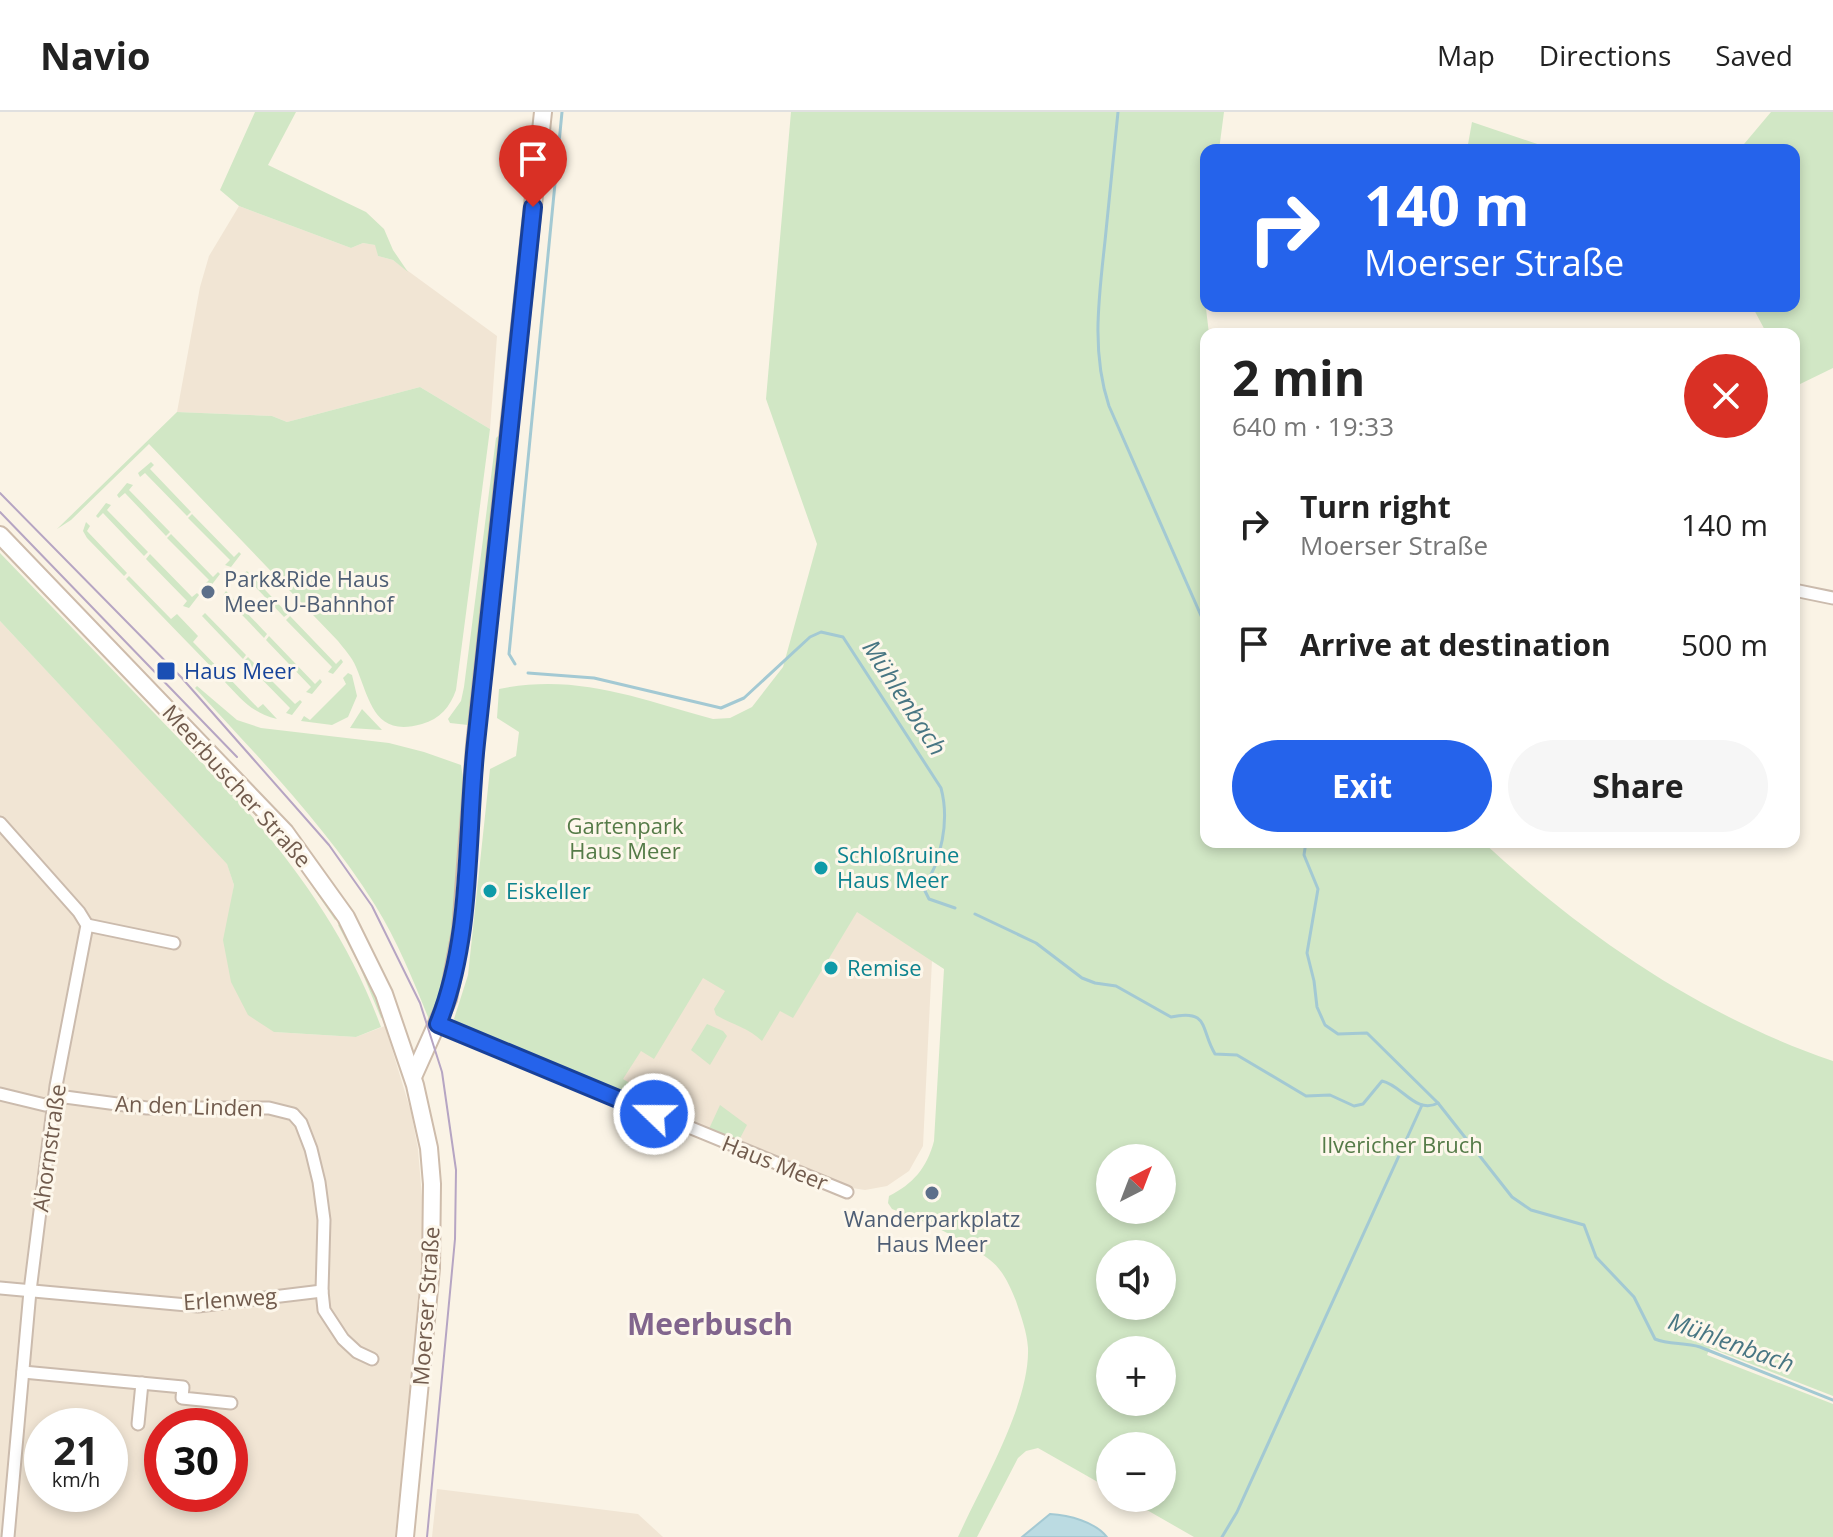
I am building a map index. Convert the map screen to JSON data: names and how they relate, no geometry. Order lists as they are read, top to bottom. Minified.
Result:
{"streets":{"main road":["Meerbuscher Straße","Moerser Straße"],"street":["An den Linden","Ahornstraße","Haus Meer","Erlenweg"]},"crossings":[["Meerbuscher Straße","Moerser Straße"],["An den Linden","Ahornstraße"],["An den Linden","Erlenweg"],["Ahornstraße","Erlenweg"]],"districts":["Meerbusch"],"water":["Mühlenbach"],"parks":["Gartenpark Haus Meer","Ilvericher Bruch"],"places":{"other":["Park&Ride Haus Meer U-Bahnhof","Schloßruine Haus Meer","Eiskeller","Remise","Wanderparkplatz Haus Meer"],"transit":["Haus Meer"]},"north":"top right","page":{"header":"Navio","nav":["Map","Directions","Saved"],"turn":["140 m","Moerser Straße"],"heading":["2 min","640 m · 19:33"],"list":[{"name":"Turn right","note":"Moerser Straße","value":"140 m"},{"name":"Arrive at destination","value":"500 m"}],"buttons":["Exit","Share"],"map_buttons":["+","−"],"speed":"21 km/h","limit":"30"}}
